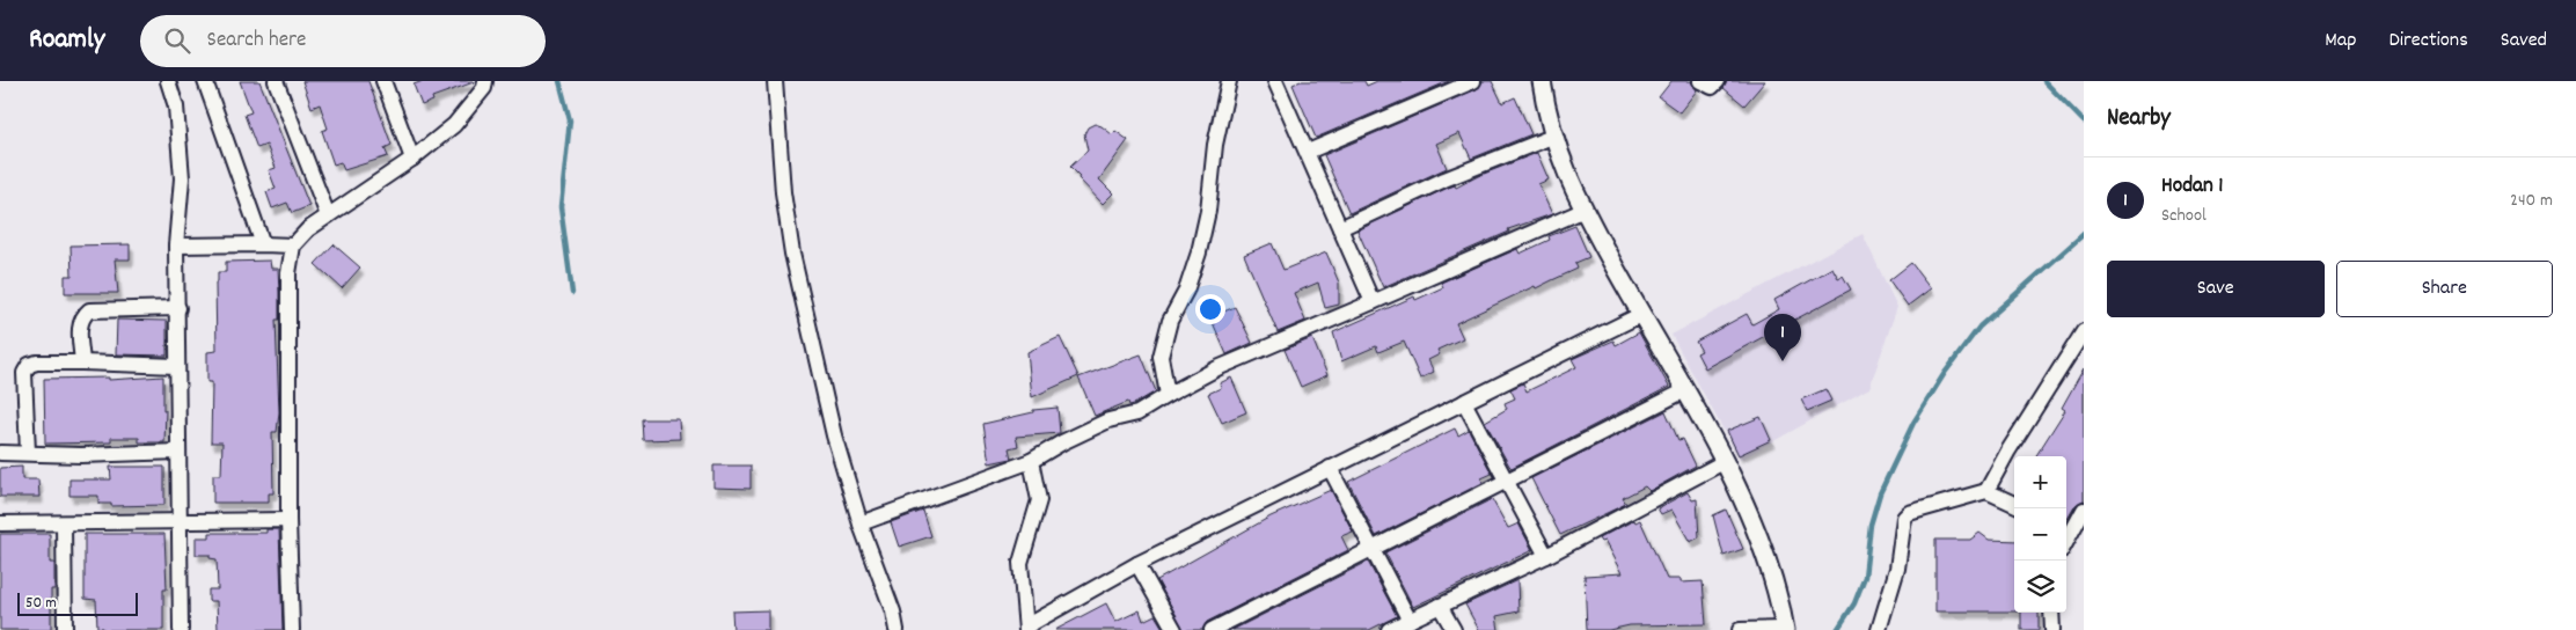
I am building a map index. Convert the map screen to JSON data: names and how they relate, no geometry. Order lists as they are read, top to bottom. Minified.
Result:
{"scale_bar":"50 m","page":{"header":"Roamly","search":"Search here","nav":["Map","Directions","Saved"],"heading":"Nearby","list":[{"mark":"1","name":"Hodan 1","note":"School","value":"240 m"}],"buttons":["Save","Share"],"pins":"1","map_buttons":["+","−"],"scale":"50 m"}}
